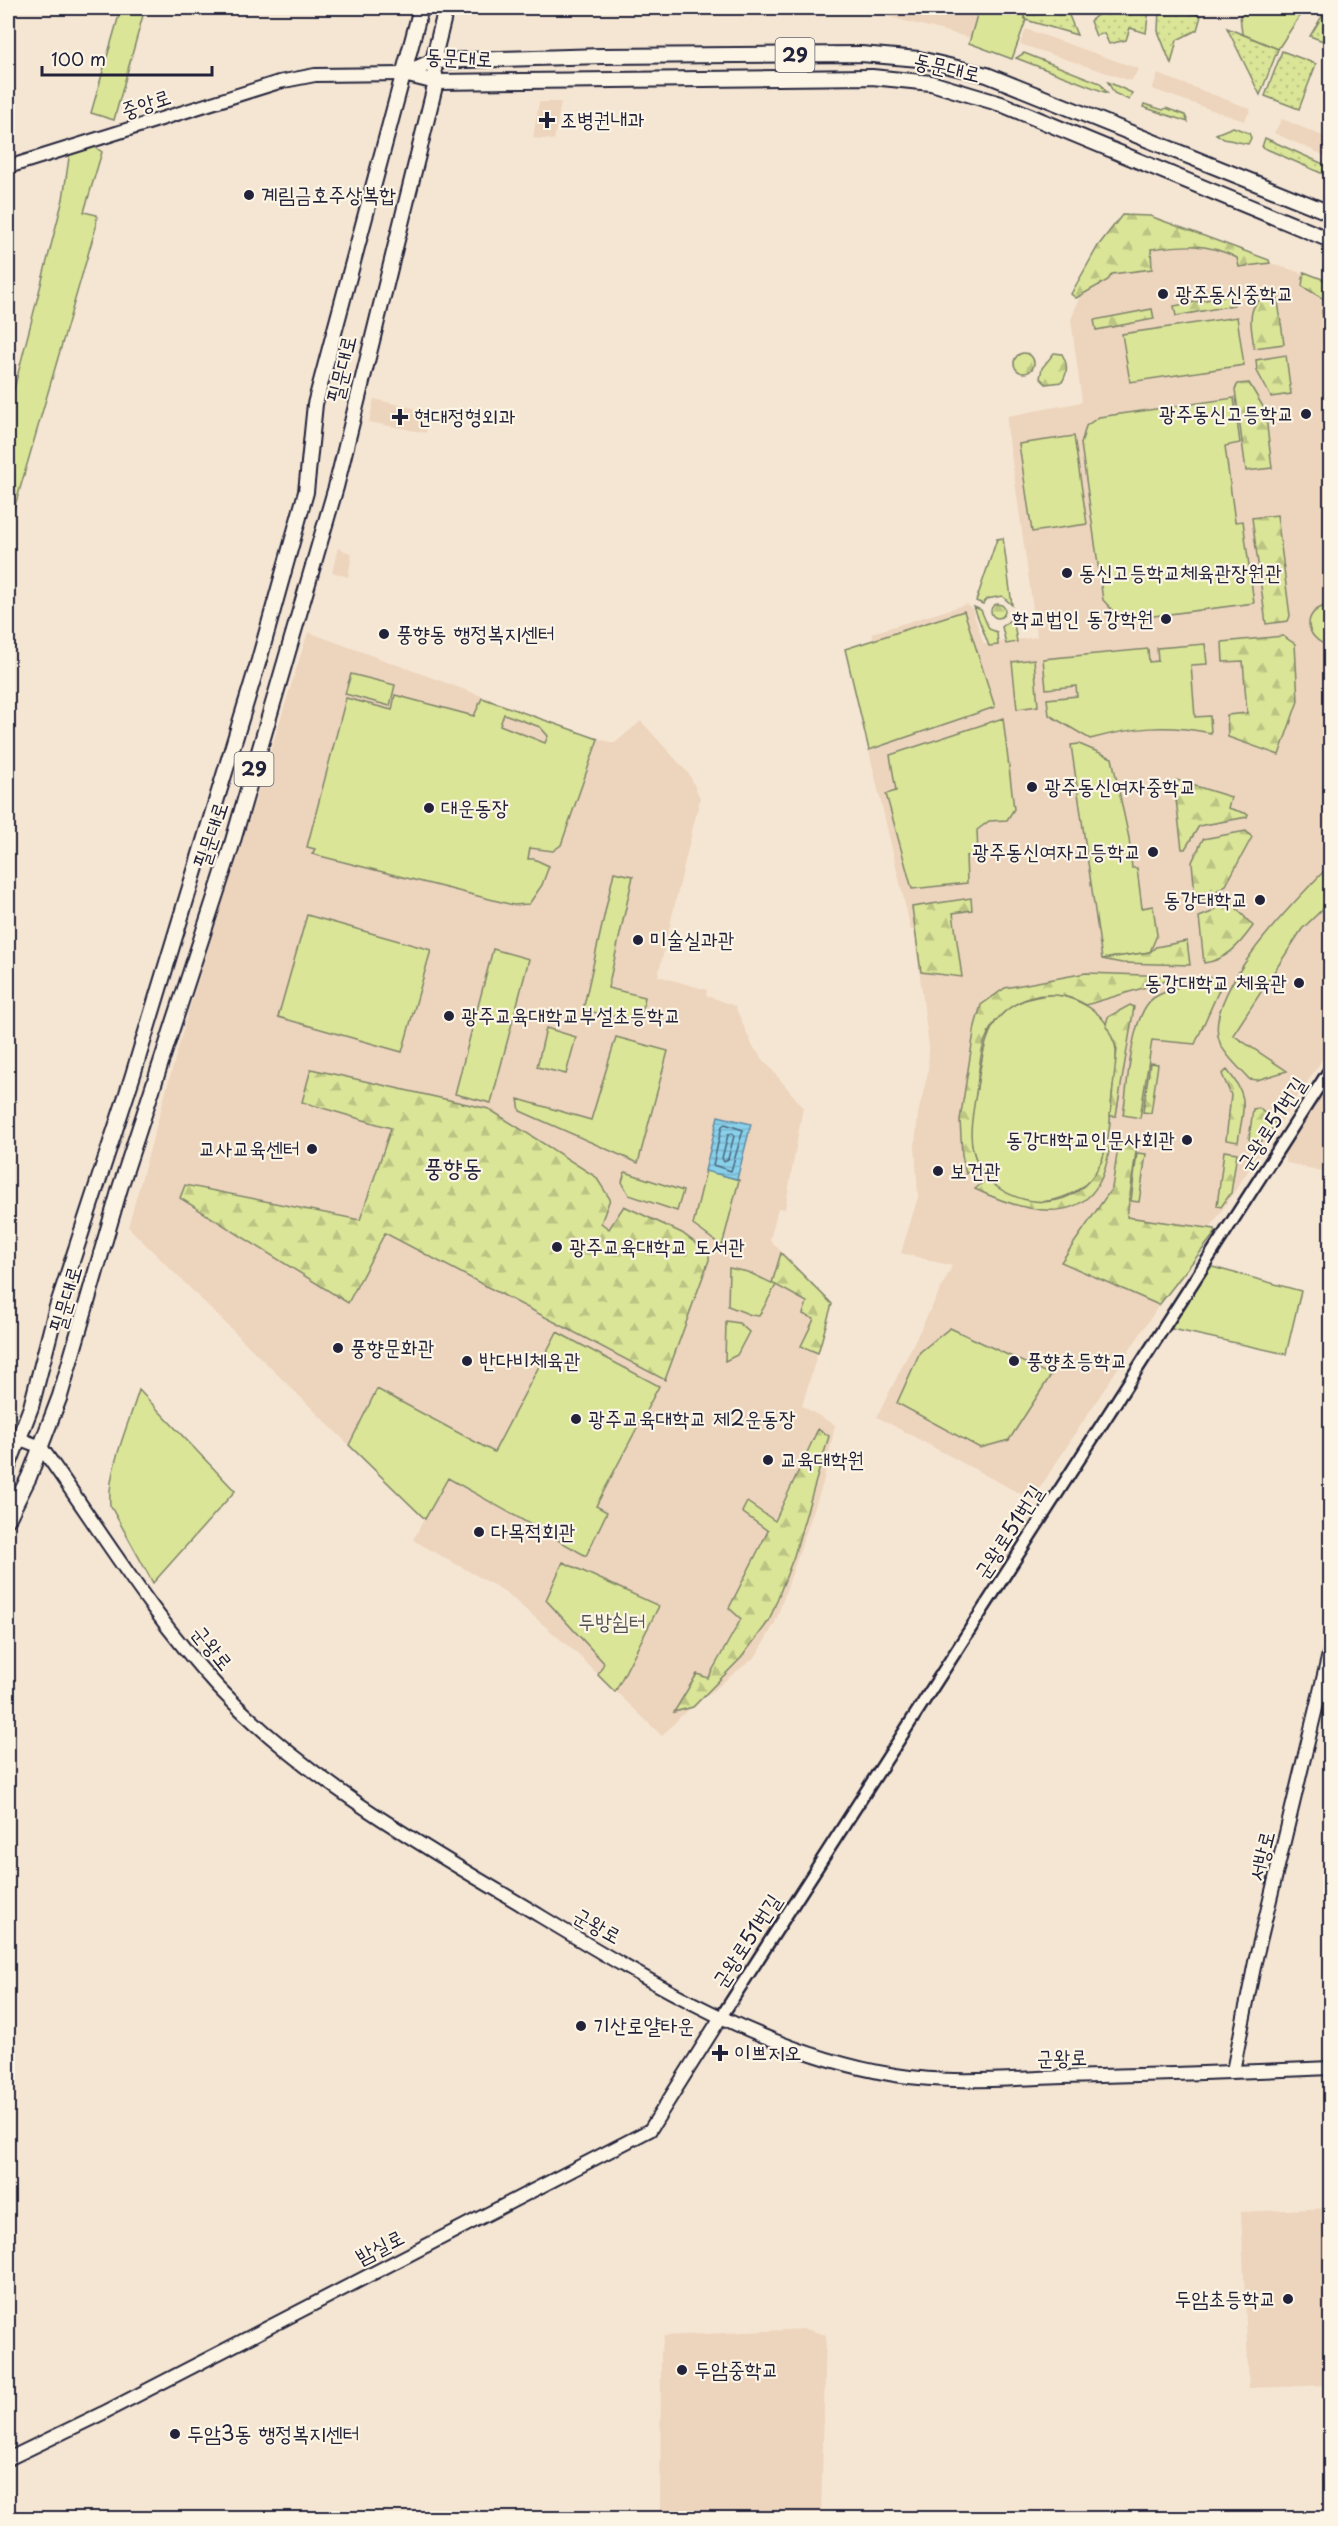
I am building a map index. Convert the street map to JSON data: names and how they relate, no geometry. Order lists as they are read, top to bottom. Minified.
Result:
{"streets":{"main road":["29","동문대로","중앙로","필문대로","군왕로","서방로","밤실로"],"street":["군왕로51번길"]},"crossings":[["동문대로","중앙로"],["동문대로","필문대로"],["중앙로","필문대로"],["필문대로","군왕로"],["군왕로51번길","군왕로"],["군왕로51번길","밤실로"],["군왕로","서방로"],["군왕로","밤실로"]],"districts":["풍향동"],"parks":["두방쉼터"],"places":{"health":["조병권내과","현대정형외과","이쁘지오"],"other":["계림금호주상복합","광주동신중학교","광주동신고등학교","동신고등학교체육관장원관","학교법인 동강학원","풍향동 행정복지센터","광주동신여자중학교","대운동장","광주동신여자고등학교","동강대학교","미술실과관","동강대학교 체육관","광주교육대학교부설초등학교","동강대학교인문사회관","교사교육센터","보건관","광주교육대학교 도서관","풍향문화관","반다비체육관","풍향초등학교","광주교육대학교 제2운동장","교육대학원","다목적회관","기산로얄타운","두암초등학교","두암중학교","두암3동 행정복지센터"]},"scale_bar":"100 m"}
